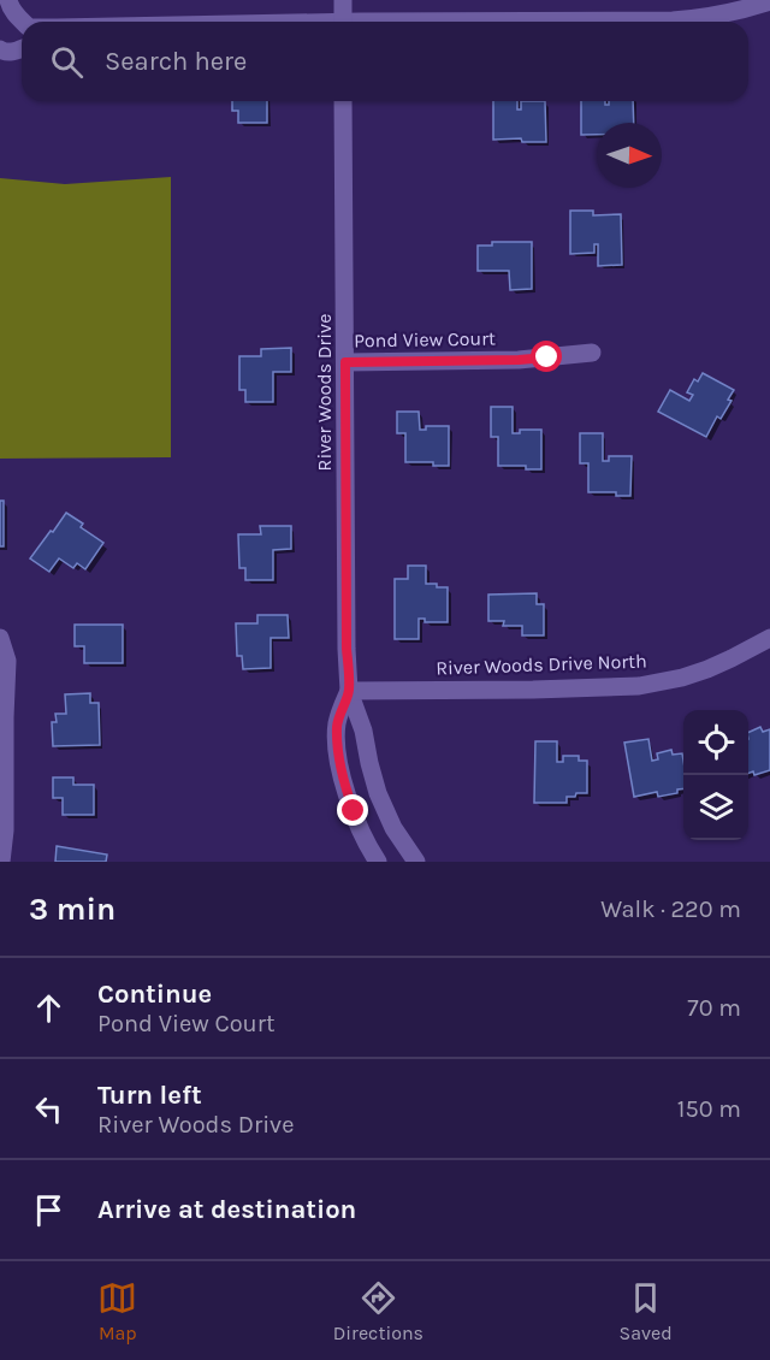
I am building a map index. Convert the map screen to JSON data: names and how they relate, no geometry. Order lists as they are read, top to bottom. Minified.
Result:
{"streets":{"street":["Pond View Court","River Woods Drive","River Woods Drive North"]},"crossings":[["Pond View Court","River Woods Drive"],["River Woods Drive","River Woods Drive North"]],"north":"right","page":{"search":"Search here","heading":["3 min","Walk · 220 m"],"list":[["Continue","Pond View Court","70 m"],["Turn left","River Woods Drive","150 m"],"Arrive at destination"],"nav":["Map","Directions","Saved"]}}
